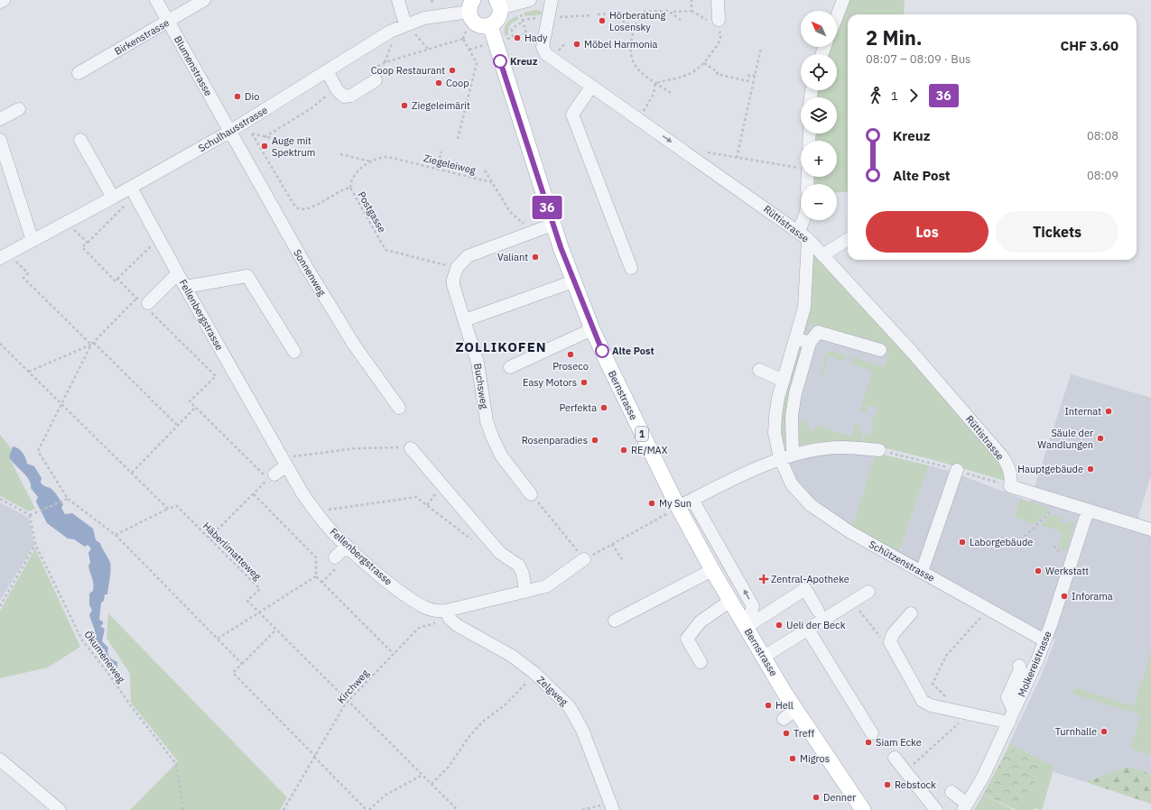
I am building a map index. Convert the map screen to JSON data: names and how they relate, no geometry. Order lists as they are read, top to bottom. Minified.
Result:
{"streets":{"main road":["Bernstrasse","1"],"street":["Birkenstrasse","Blumenstrasse","Schulhausstrasse","Rüttistrasse","Sonnenweg","Fellenbergstrasse","Buchsweg","Schützenstrasse","Molkereistrasse","Zelgweg"],"path":["Ziegeleiweg","Postgasse","Häberlimatteweg","Ökumeneweg","Kirchweg"]},"crossings":[["Birkenstrasse","Blumenstrasse"],["Blumenstrasse","Schulhausstrasse"],["Blumenstrasse","Sonnenweg"],["Schulhausstrasse","Sonnenweg"],["Schulhausstrasse","Fellenbergstrasse"],["Ziegeleiweg","Postgasse"],["Postgasse","Buchsweg"],["Rüttistrasse","Schützenstrasse"],["Fellenbergstrasse","Kirchweg"],["Fellenbergstrasse","Zelgweg"],["Häberlimatteweg","Kirchweg"],["Schützenstrasse","Molkereistrasse"],["Kirchweg","Zelgweg"]],"districts":["ZOLLIKOFEN"],"places":{"other":["Hörberatung Losensky","Hady","Möbel Harmonia","Kreuz","Coop Restaurant","Coop","Dio","Ziegeleimärit","Auge mit Spektrum","Valiant","Alte Post","Proseco","Easy Motors","Perfekta","Internat","Säule der Wandlungen","Rosenparadies","RE/MAX","Hauptgebäude","My Sun","Laborgebäude","Werkstatt","Inforama","Ueli der Beck","Hell","Turnhalle","Treff","Siam Ecke","Migros","Rebstock","Denner"],"health":["Zentral-Apotheke"]},"lines":["bus line 36"],"north":"top left","page":{"on_map":"36","map_buttons":["+","−"],"heading":["2 Min.","08:07 – 08:09 · Bus","CHF 3.60"],"legs":["1","36"],"list":[{"name":"Kreuz","value":"08:08"},{"name":"Alte Post","value":"08:09"}],"buttons":["Los","Tickets"]}}
